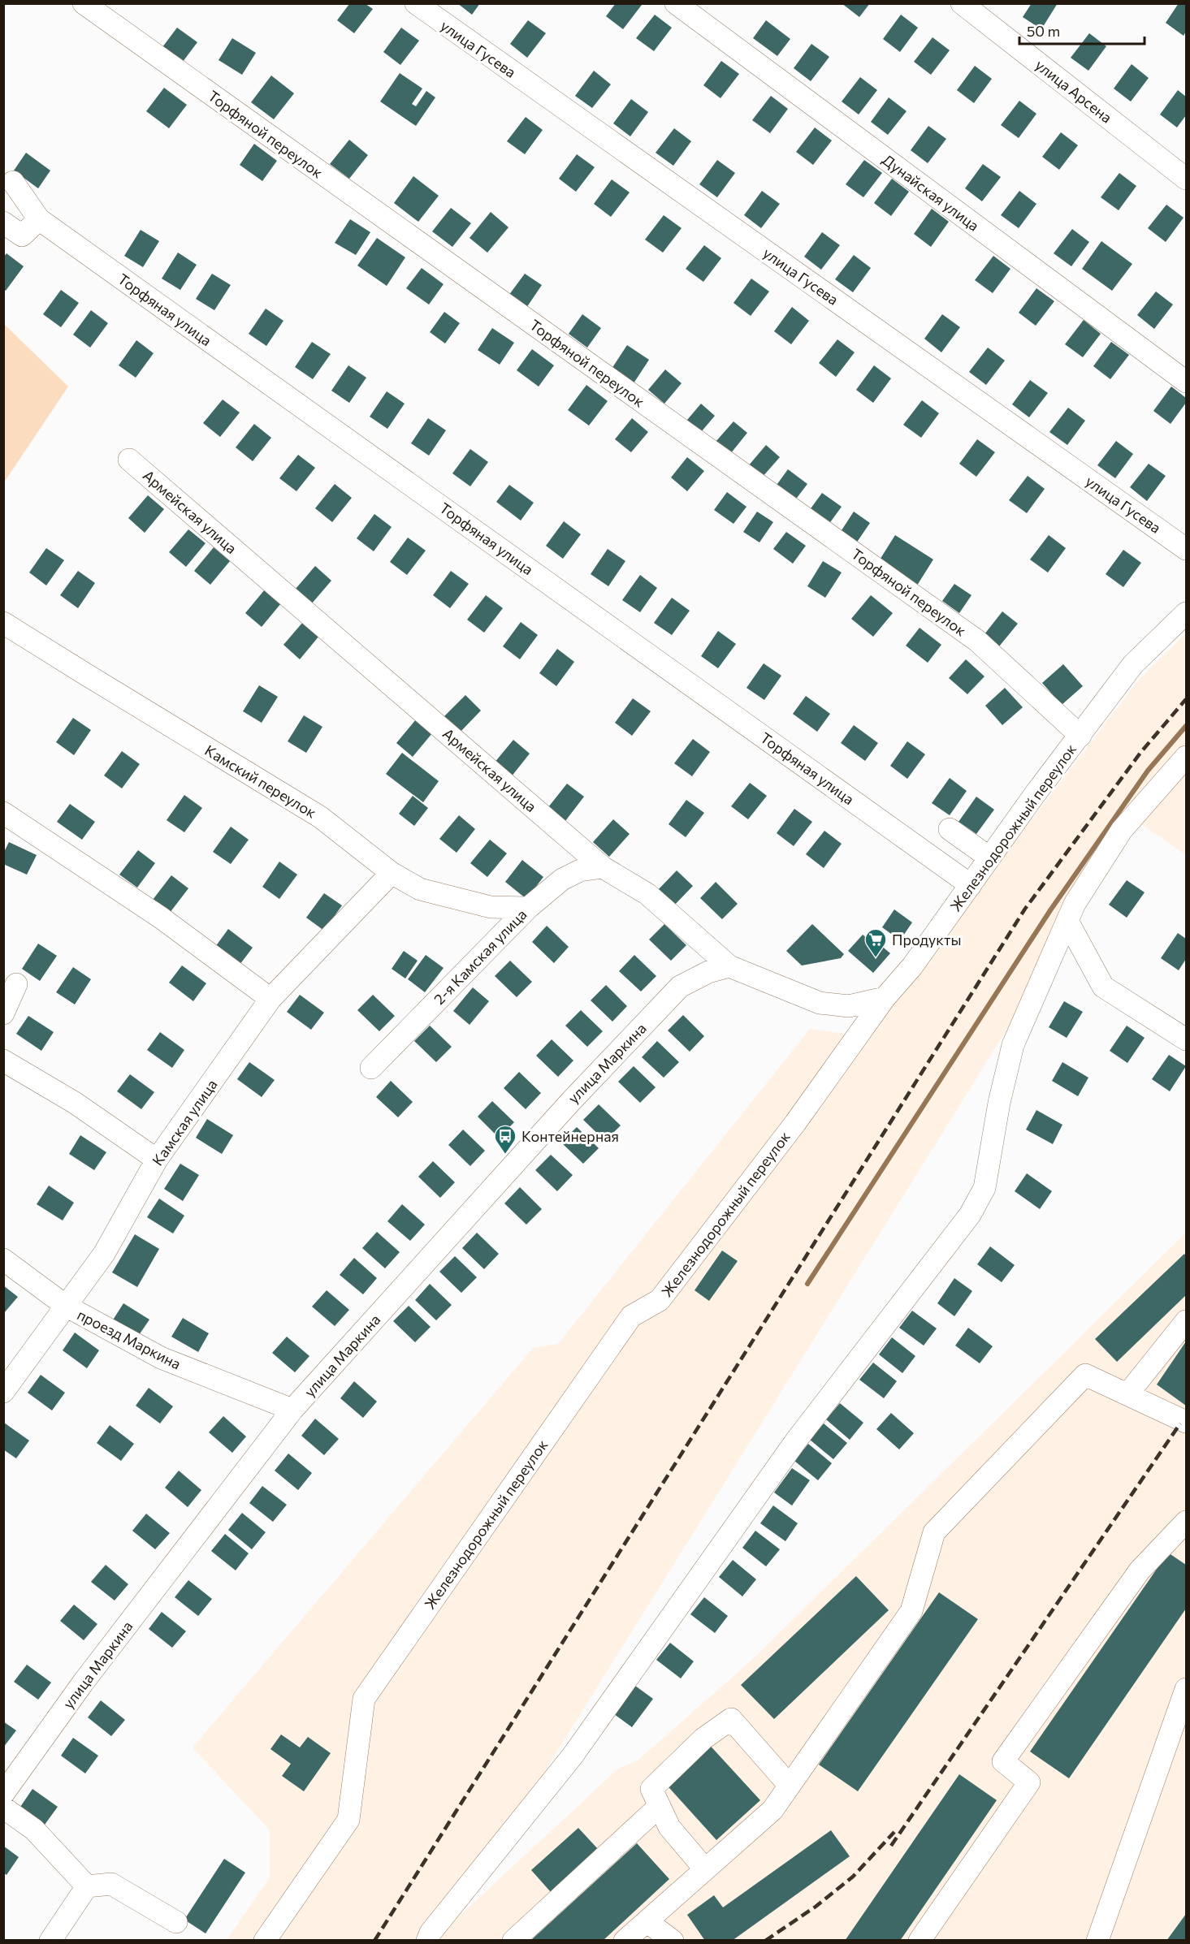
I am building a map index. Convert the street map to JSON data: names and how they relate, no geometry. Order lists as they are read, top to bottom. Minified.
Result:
{"streets":{"street":["улица Гусева","улица Арсена","Торфяной переулок","Дунайская улица","Торфяная улица","Армейская улица","Камский переулок","Железнодорожный переулок","2-я Камская улица","улица Маркина","Камская улица","проезд Маркина"]},"crossings":[["Торфяной переулок","Железнодорожный переулок"],["Торфяная улица","Железнодорожный переулок"],["Армейская улица","Железнодорожный переулок"],["Армейская улица","2-я Камская улица"],["Армейская улица","улица Маркина"],["Камский переулок","2-я Камская улица"],["Камский переулок","Камская улица"],["улица Маркина","проезд Маркина"],["Камская улица","проезд Маркина"]],"places":{"supermarket":["Продукты"],"bus stop":["Контейнерная"]},"scale_bar":"50 m"}
